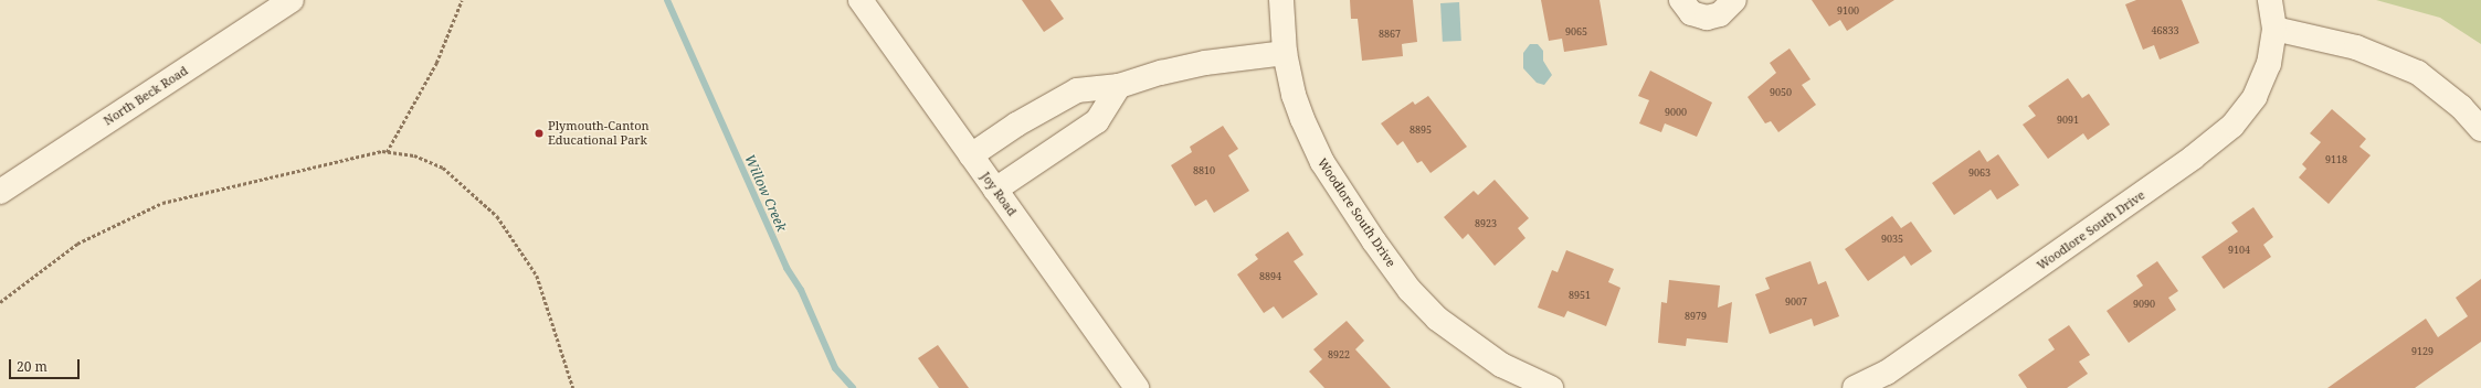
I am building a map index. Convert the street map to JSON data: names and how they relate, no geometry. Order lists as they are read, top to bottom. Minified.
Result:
{"streets":{"street":["North Beck Road","Joy Road","Woodlore South Drive"]},"water":["Willow Creek"],"places":["Plymouth-Canton Educational Park"],"house_numbers":["9100","46833","9065","8867","9050","9000","9091","8895","9118","8810","9063","8923","9035","9104","8894","8951","9007","9090","8979","9129","8922"],"scale_bar":"20 m"}
